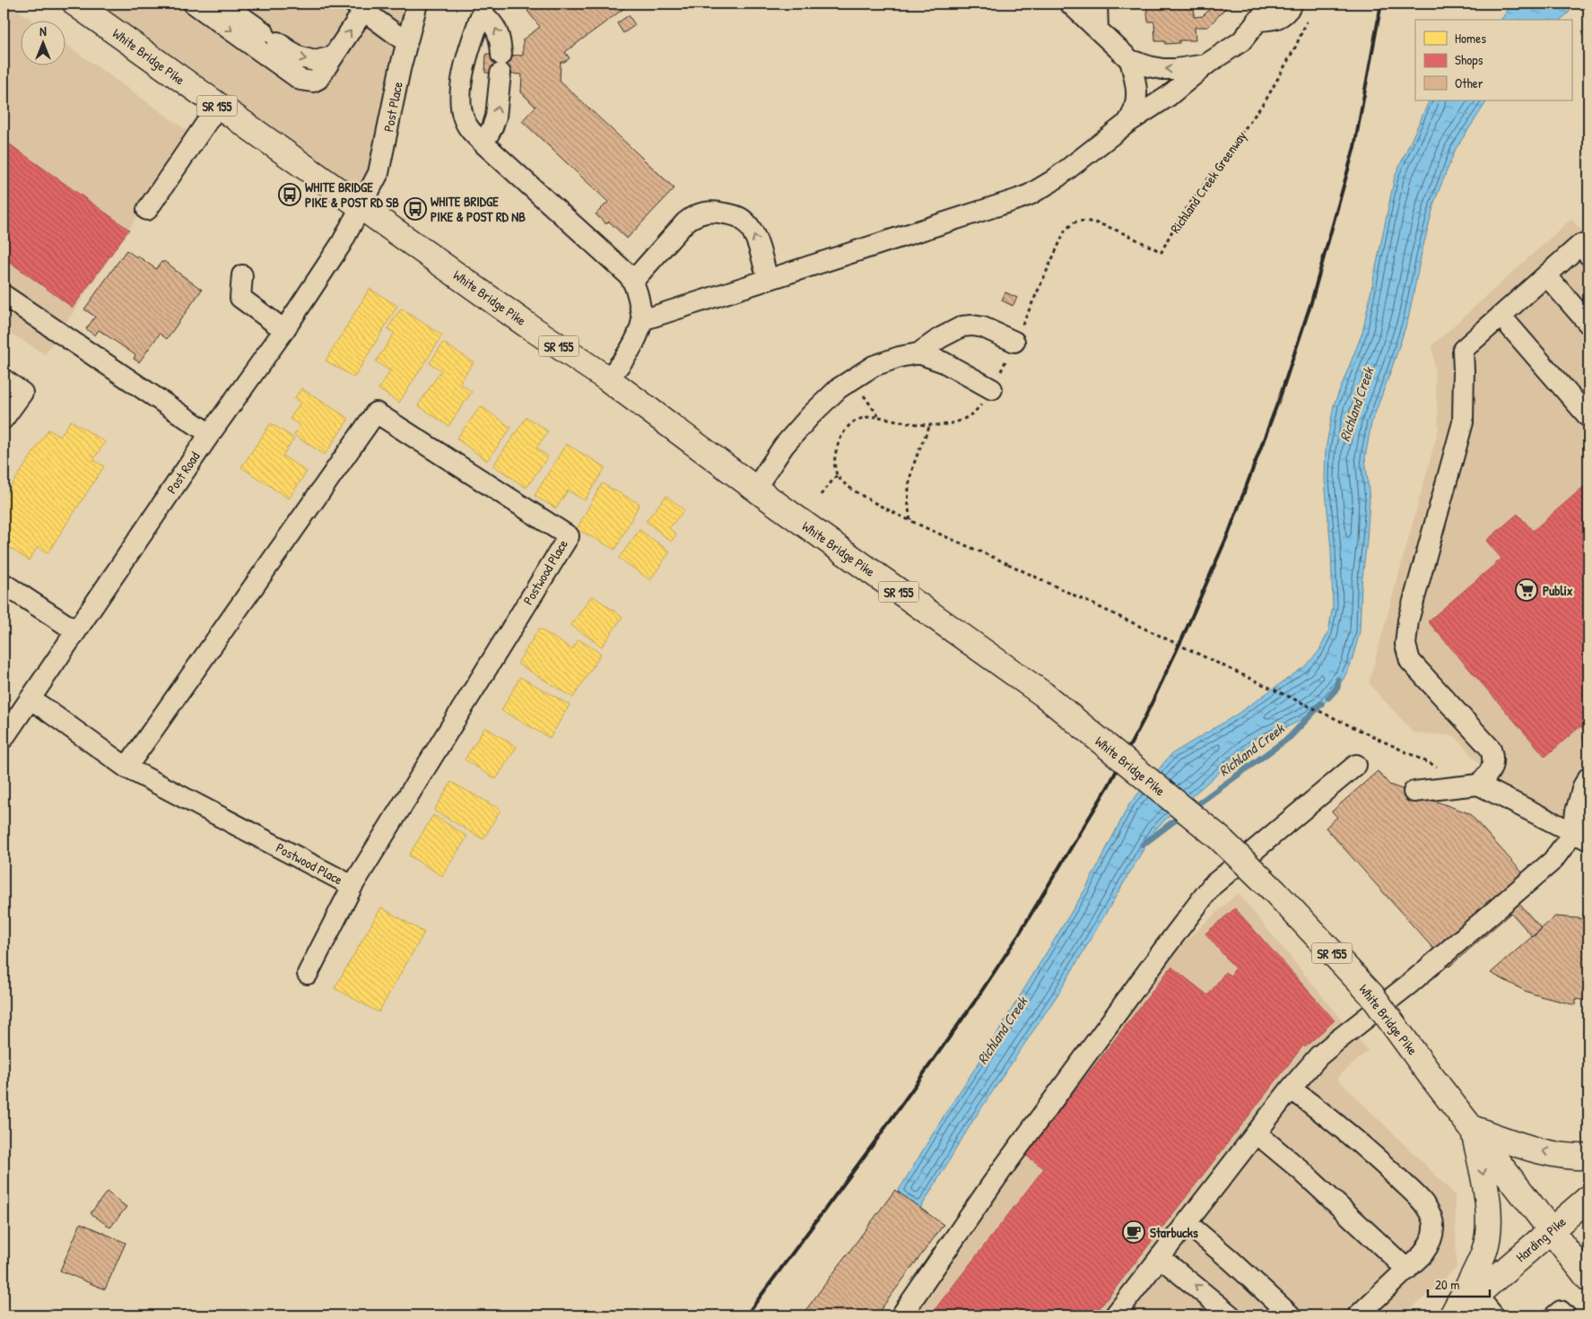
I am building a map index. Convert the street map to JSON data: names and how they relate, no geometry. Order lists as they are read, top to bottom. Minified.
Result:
{"streets":{"main road":["White Bridge Pike","SR 155","Harding Pike"],"street":["Post Place","Post Road","Postwood Place"],"path":["Richland Creek Greenway"]},"crossings":[["White Bridge Pike","Post Place"],["White Bridge Pike","Post Road"],["White Bridge Pike","Harding Pike"],["Post Place","Post Road"],["Post Road","Postwood Place"]],"water":["Richland Creek"],"places":{"bus stop":["WHITE BRIDGE PIKE & POST RD SB","WHITE BRIDGE PIKE & POST RD NB"],"supermarket":["Publix"],"cafe":["Starbucks"]},"legend":["Homes","Shops","Other"],"scale_bar":"20 m","north":"top"}
